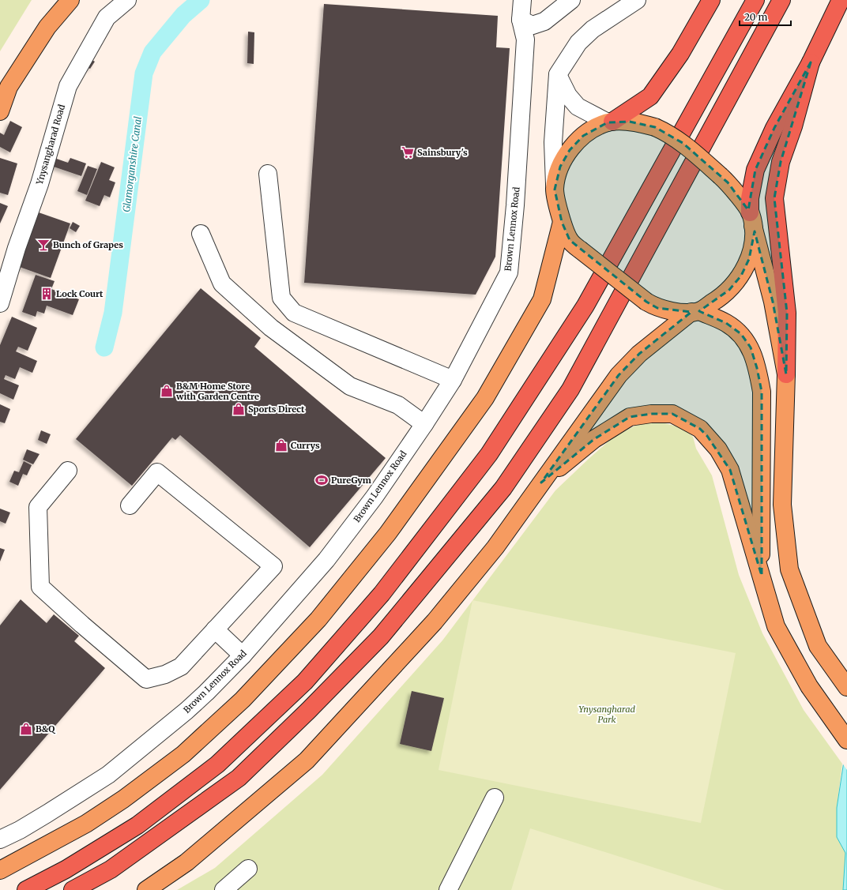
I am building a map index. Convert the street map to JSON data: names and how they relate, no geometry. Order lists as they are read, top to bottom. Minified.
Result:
{"streets":{"street":["Ynysangharad Road","Brown Lennox Road"]},"water":["Glamorganshire Canal"],"parks":["Ynysangharad Park"],"places":{"supermarket":["Sainsbury's"],"bar":["Bunch of Grapes"],"building":["Lock Court"],"shop":["B&M Home Store with Garden Centre","Sports Direct","Currys","B&Q"],"sports":["PureGym"]},"scale_bar":"20 m"}
